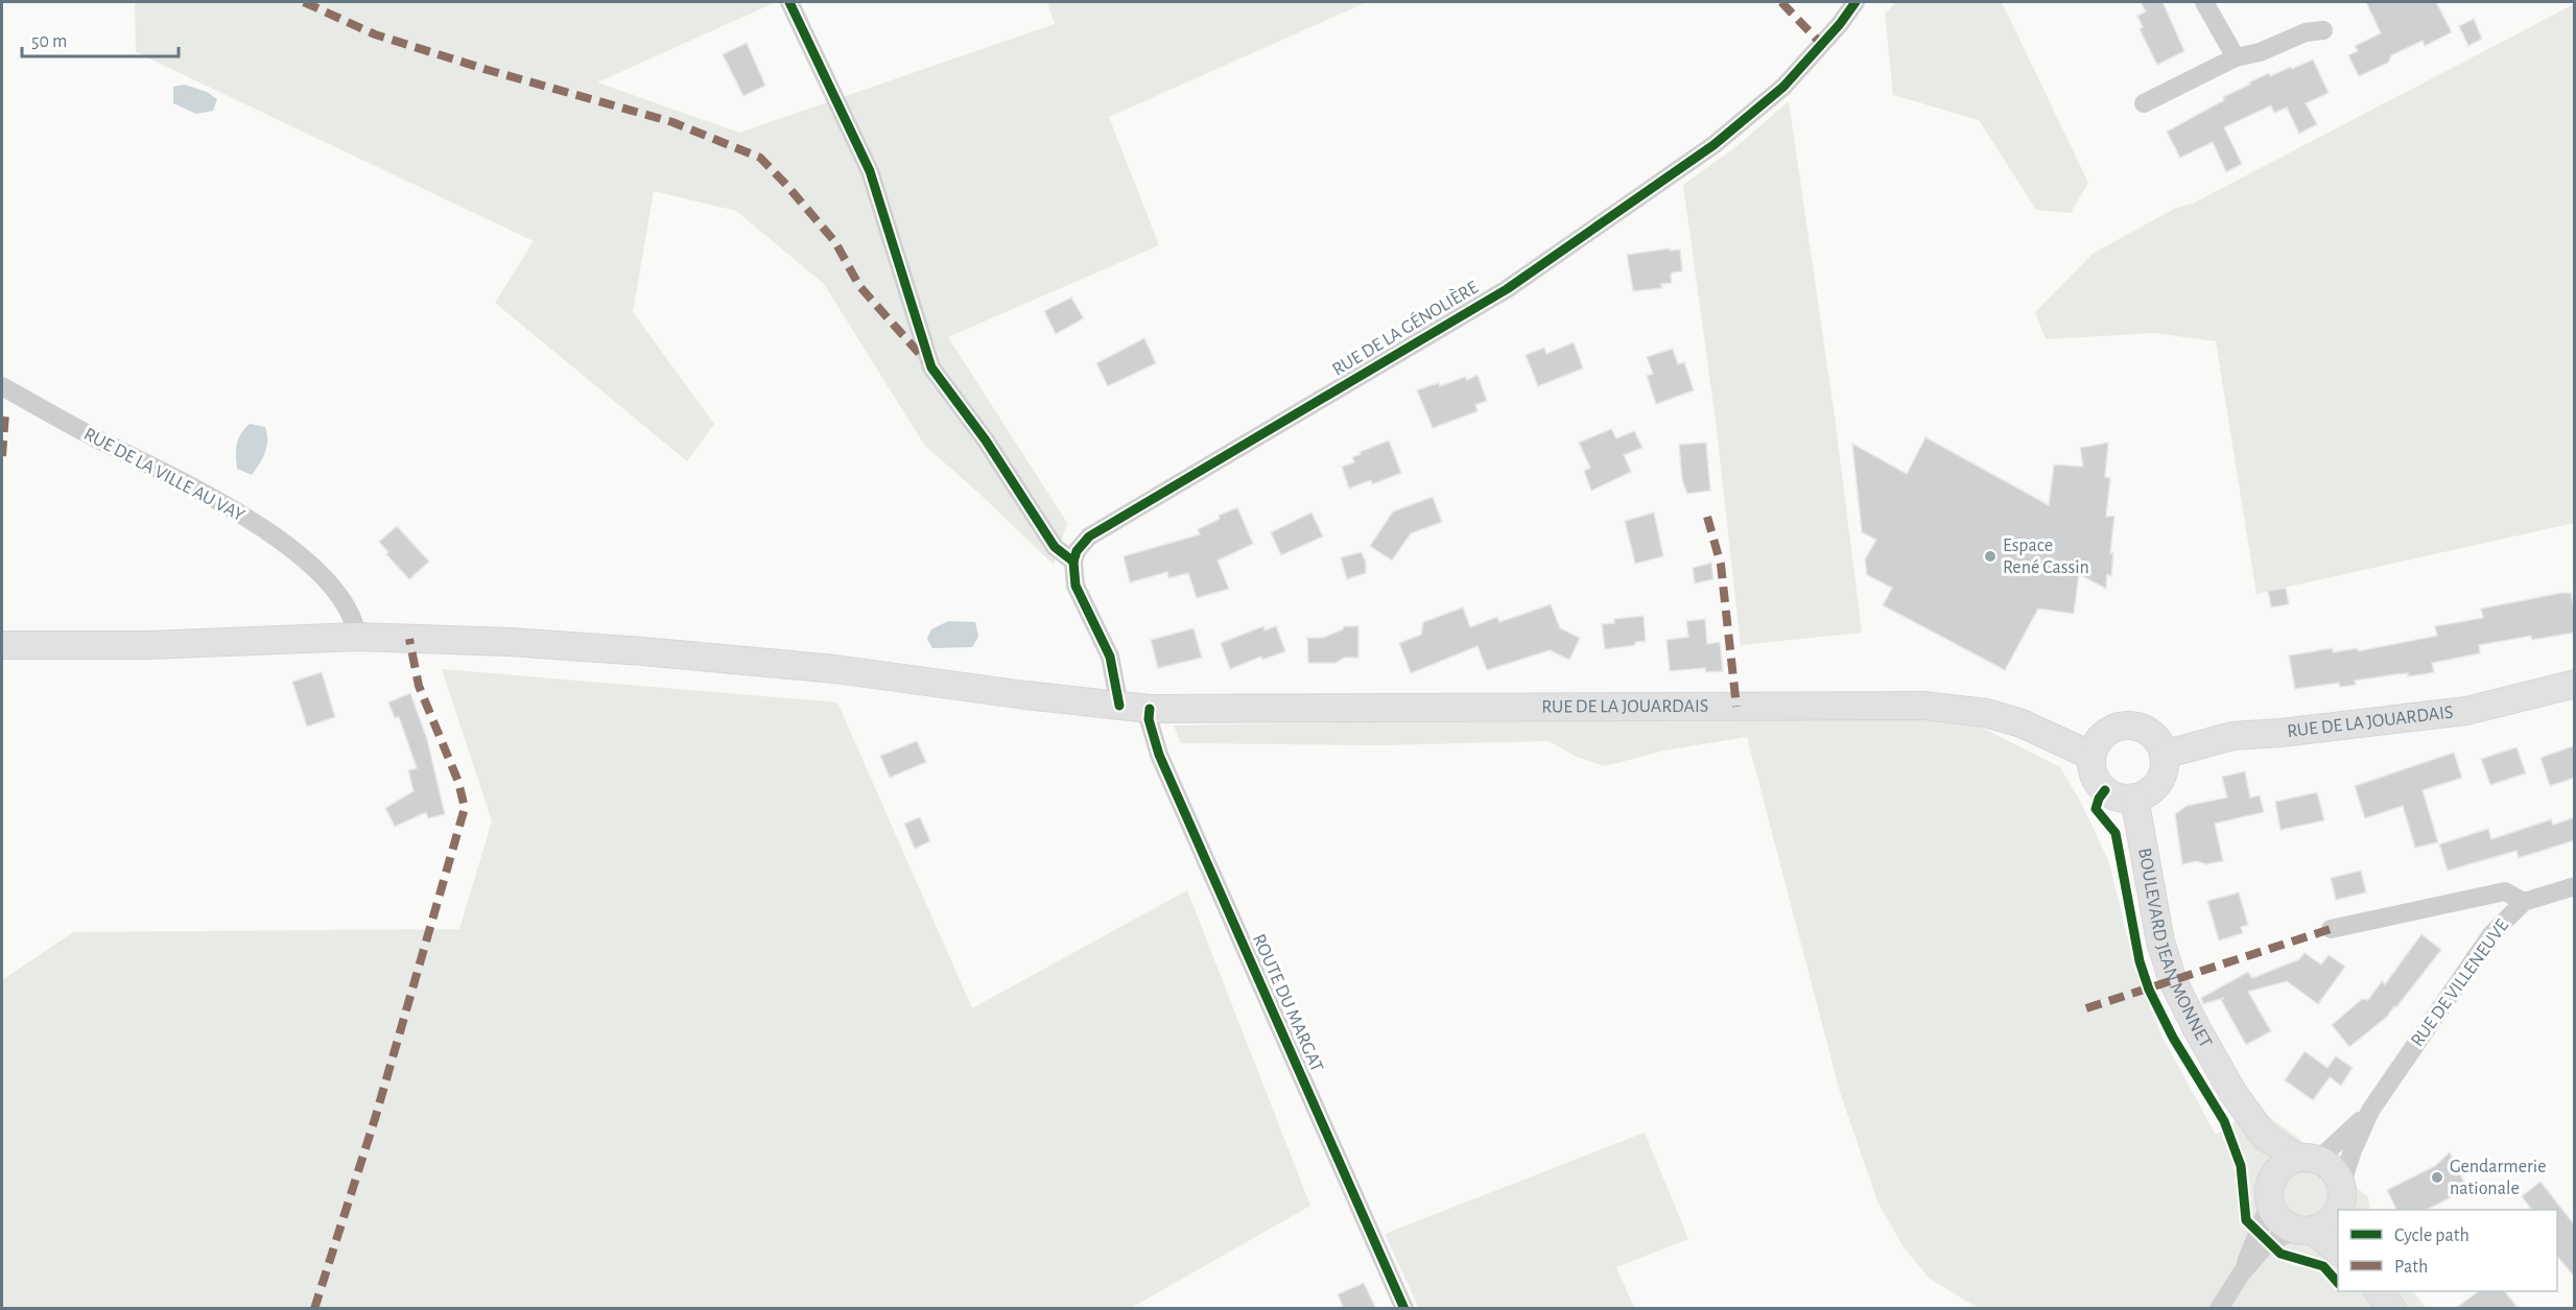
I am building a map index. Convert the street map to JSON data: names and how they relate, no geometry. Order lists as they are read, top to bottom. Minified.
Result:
{"streets":{"main road":["RUE DE LA JOUARDAIS","BOULEVARD JEAN MONNET"],"street":["RUE DE LA GÉNOLIÈRE","RUE DE LA VILLE AU VAY","RUE DE VILLENEUVE","ROUTE DU MARGAT"]},"crossings":[["RUE DE LA VILLE AU VAY","RUE DE LA JOUARDAIS"],["RUE DE LA JOUARDAIS","BOULEVARD JEAN MONNET"],["RUE DE LA JOUARDAIS","ROUTE DU MARGAT"],["BOULEVARD JEAN MONNET","RUE DE VILLENEUVE"]],"places":["Espace René Cassin","Gendarmerie nationale"],"legend":["Cycle path","Path"],"scale_bar":"50 m"}
